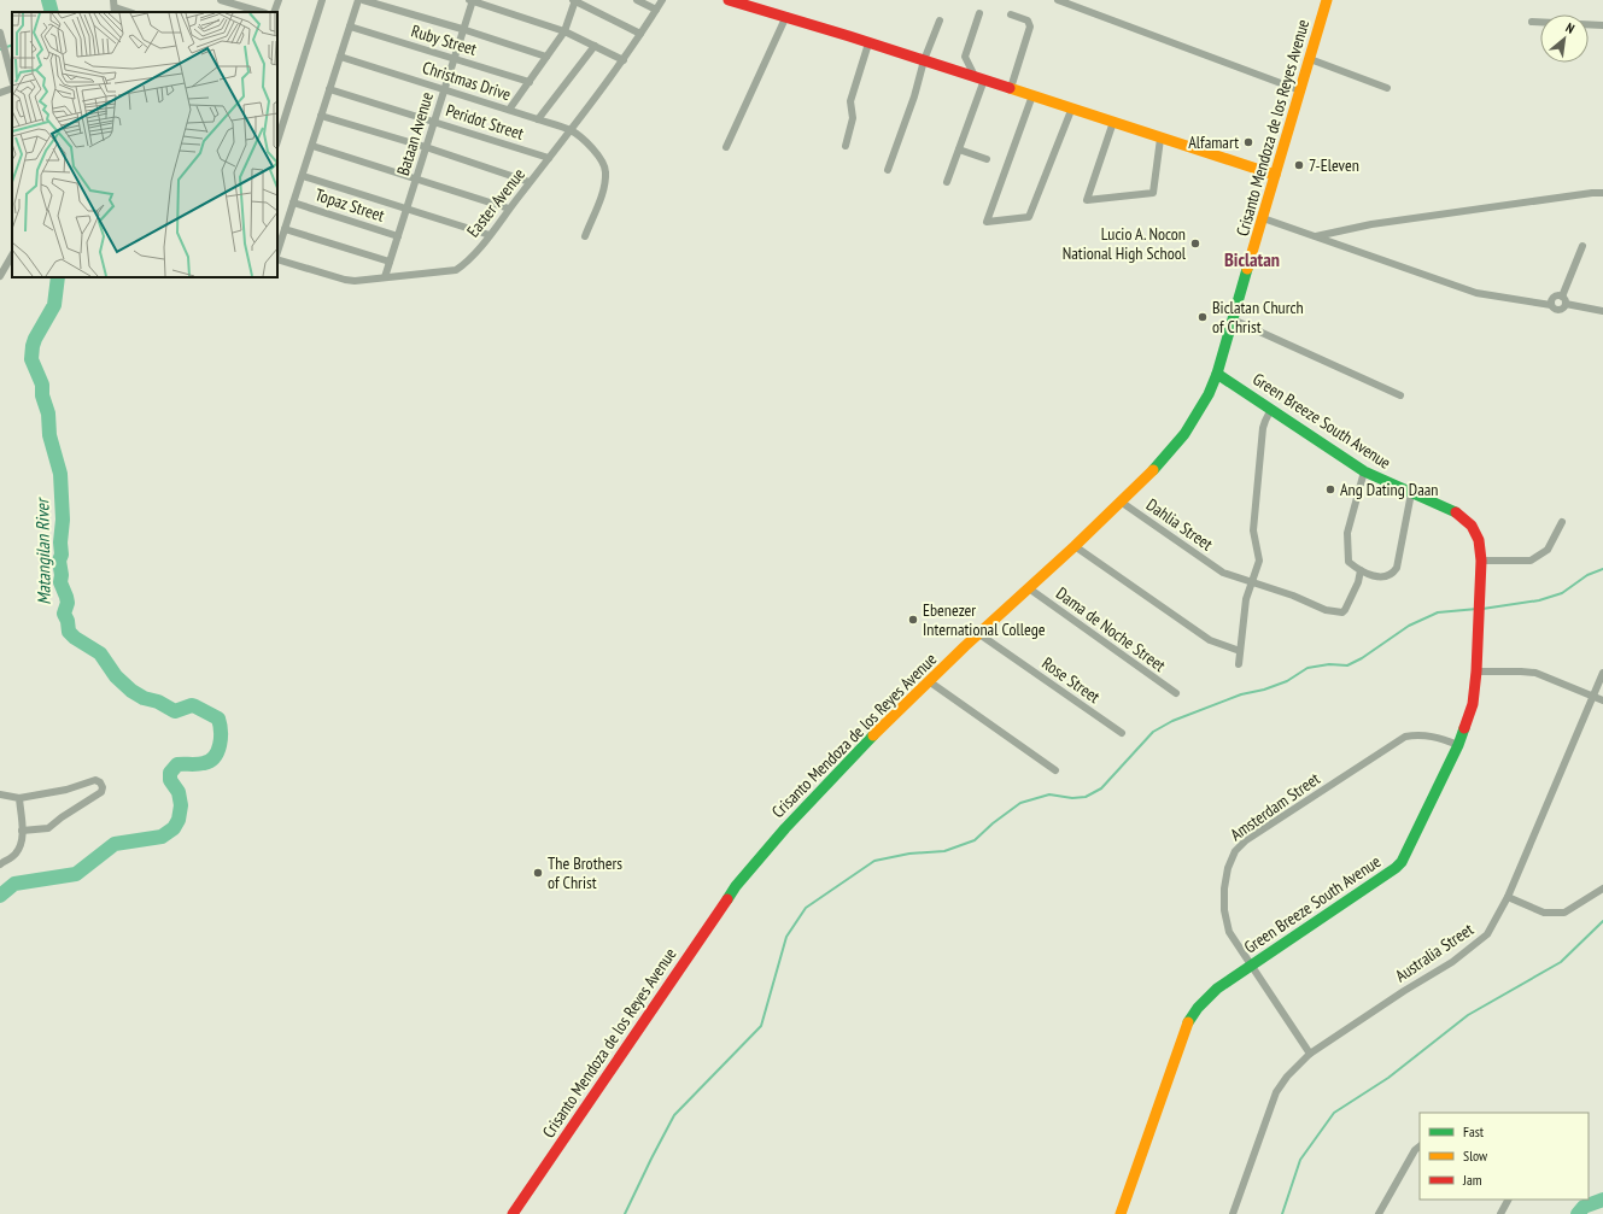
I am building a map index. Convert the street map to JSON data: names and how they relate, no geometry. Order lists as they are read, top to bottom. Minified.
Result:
{"streets":{"street":["Ruby Street","Christmas Drive","Peridot Street","Crisanto Mendoza de los Reyes Avenue","Bataan Avenue","Easter Avenue","Topaz Street","Green Breeze South Avenue","Dahlia Street","Dama de Noche Street","Rose Street","Amsterdam Street","Australia Street"]},"crossings":[["Ruby Street","Bataan Avenue"],["Christmas Drive","Bataan Avenue"],["Christmas Drive","Easter Avenue"],["Peridot Street","Bataan Avenue"],["Peridot Street","Easter Avenue"],["Crisanto Mendoza de los Reyes Avenue","Green Breeze South Avenue"],["Crisanto Mendoza de los Reyes Avenue","Dahlia Street"],["Crisanto Mendoza de los Reyes Avenue","Dama de Noche Street"],["Crisanto Mendoza de los Reyes Avenue","Rose Street"],["Bataan Avenue","Easter Avenue"],["Bataan Avenue","Topaz Street"],["Green Breeze South Avenue","Amsterdam Street"],["Amsterdam Street","Australia Street"]],"districts":["Biclatan"],"water":["Matangilan River"],"places":["Alfamart","7-Eleven","Lucio A. Nocon National High School","Biclatan Church of Christ","Ang Dating Daan","Ebenezer International College","The Brothers of Christ"],"legend":["Fast","Slow","Jam"],"north":"top right"}
